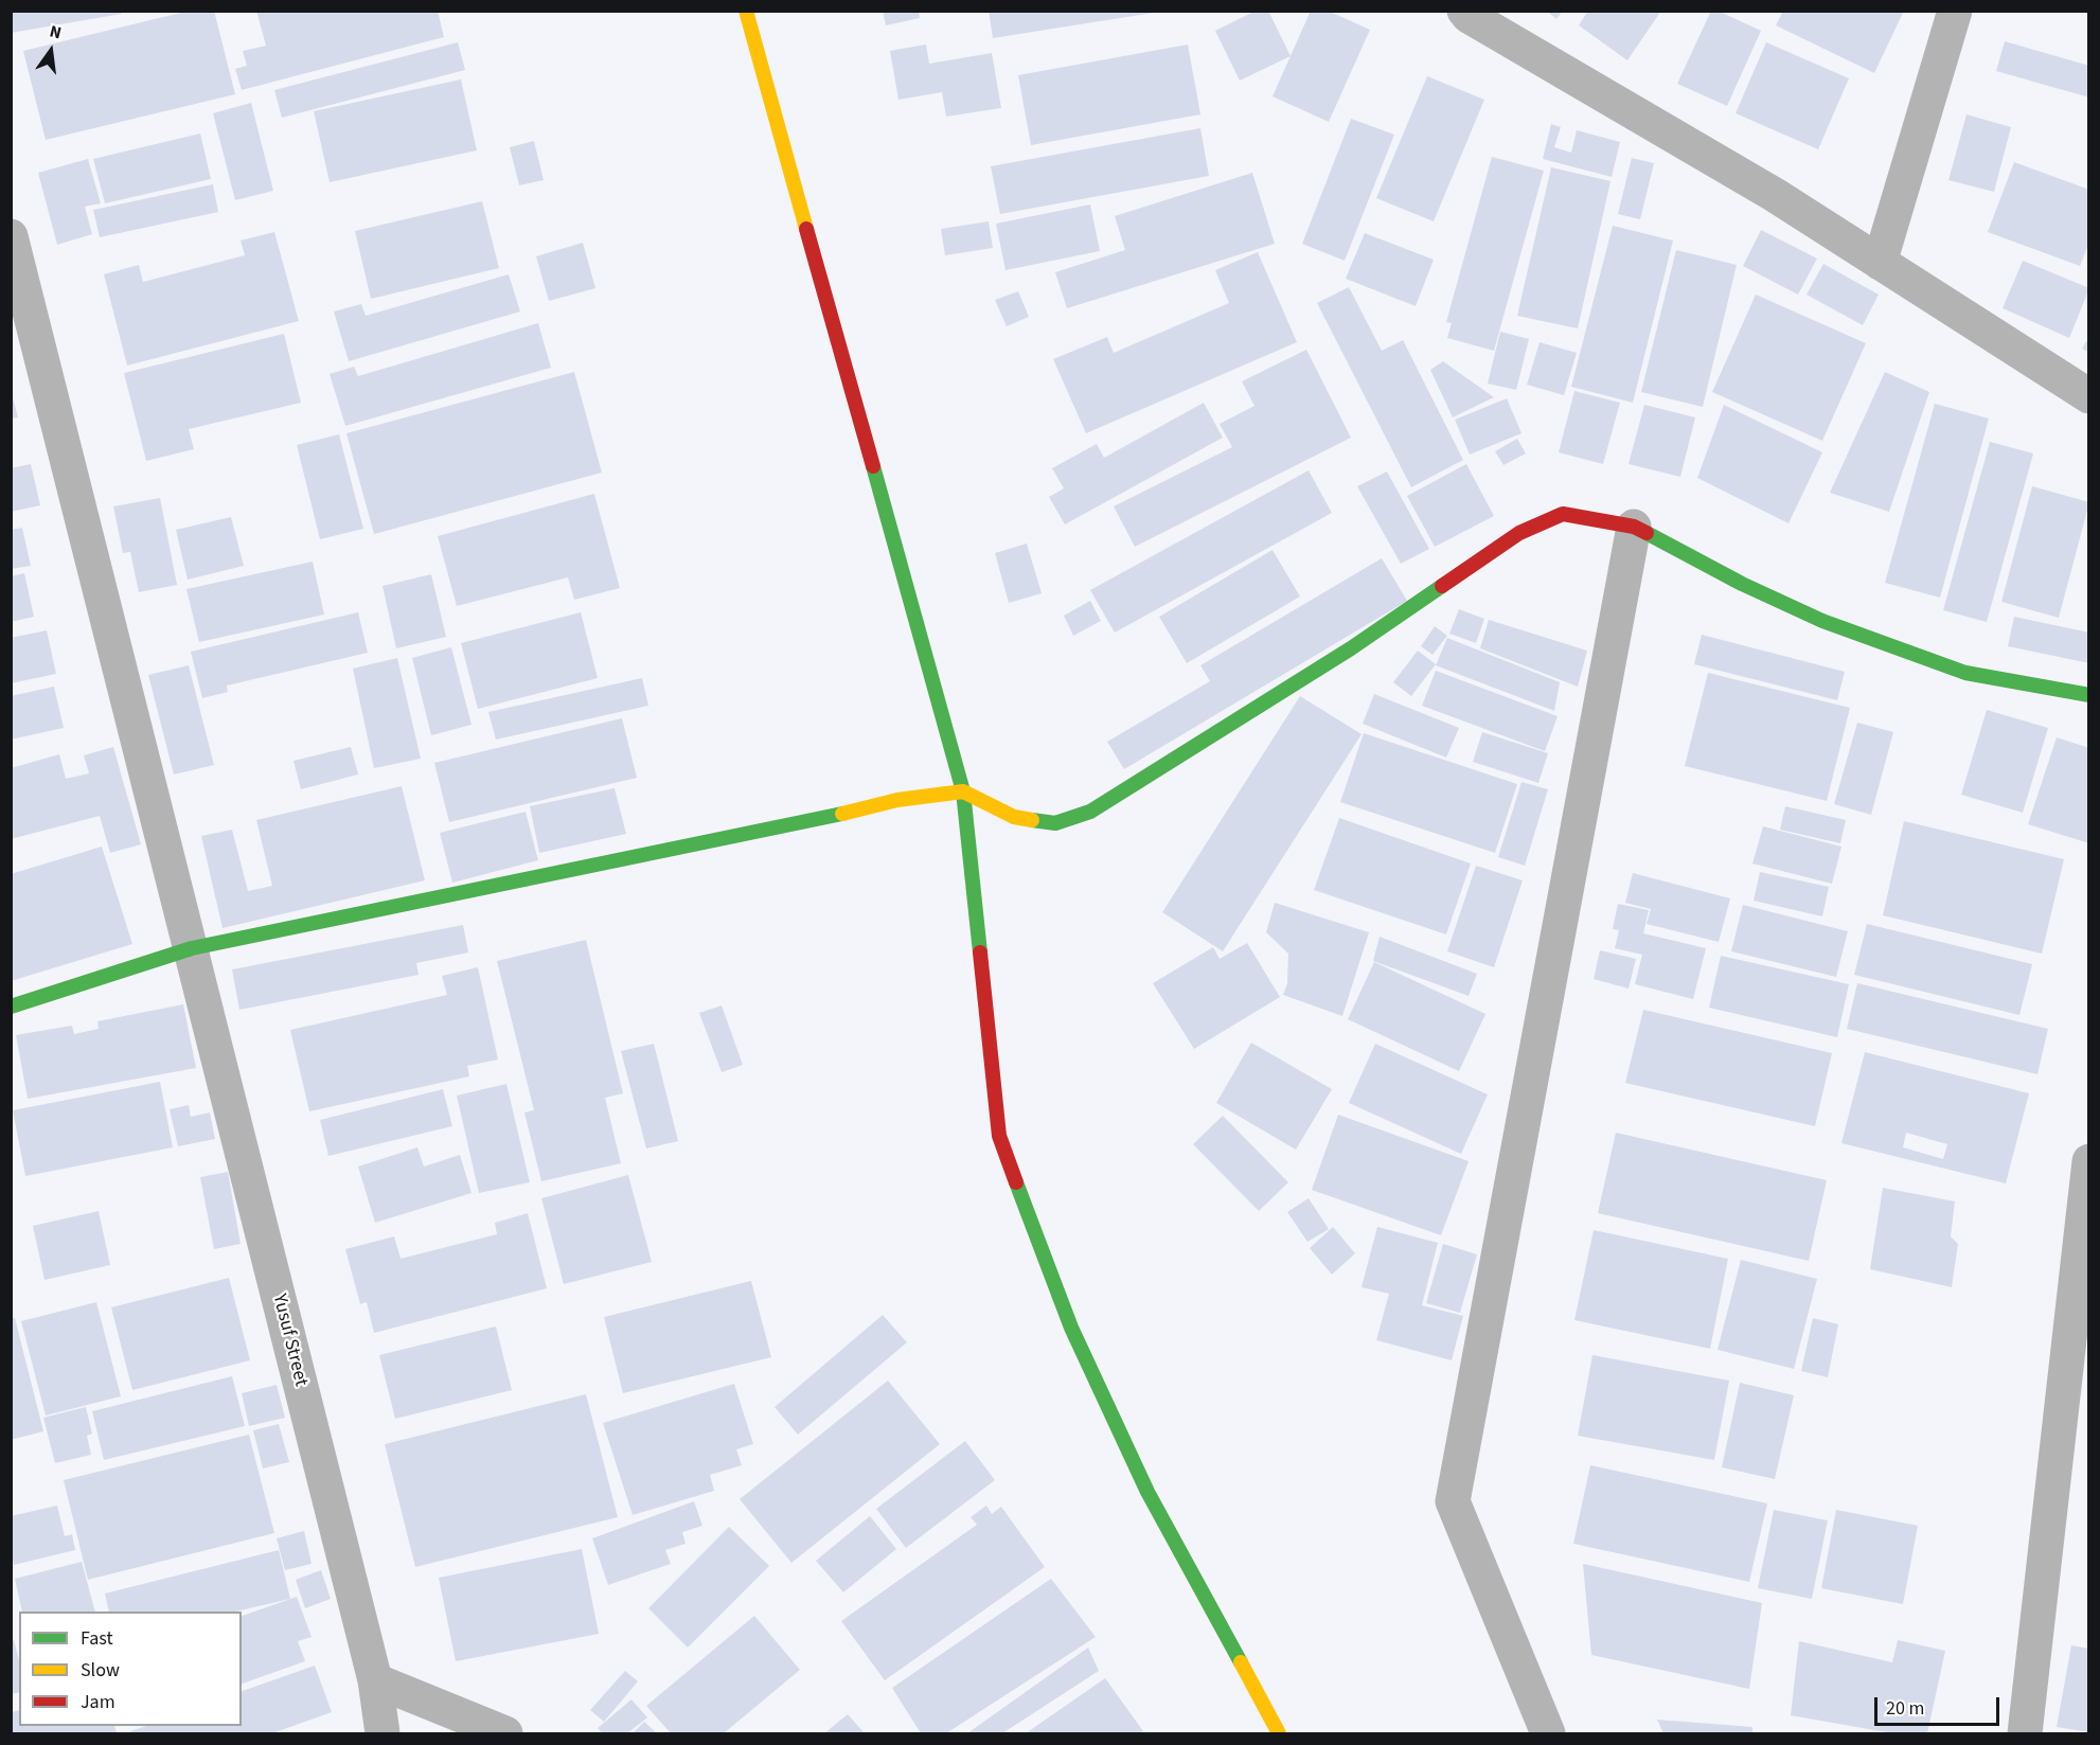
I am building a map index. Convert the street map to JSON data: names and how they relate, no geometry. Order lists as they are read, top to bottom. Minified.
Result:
{"streets":{"street":["Yusuf Street"]},"legend":["Fast","Slow","Jam"],"scale_bar":"20 m","north":"top"}
